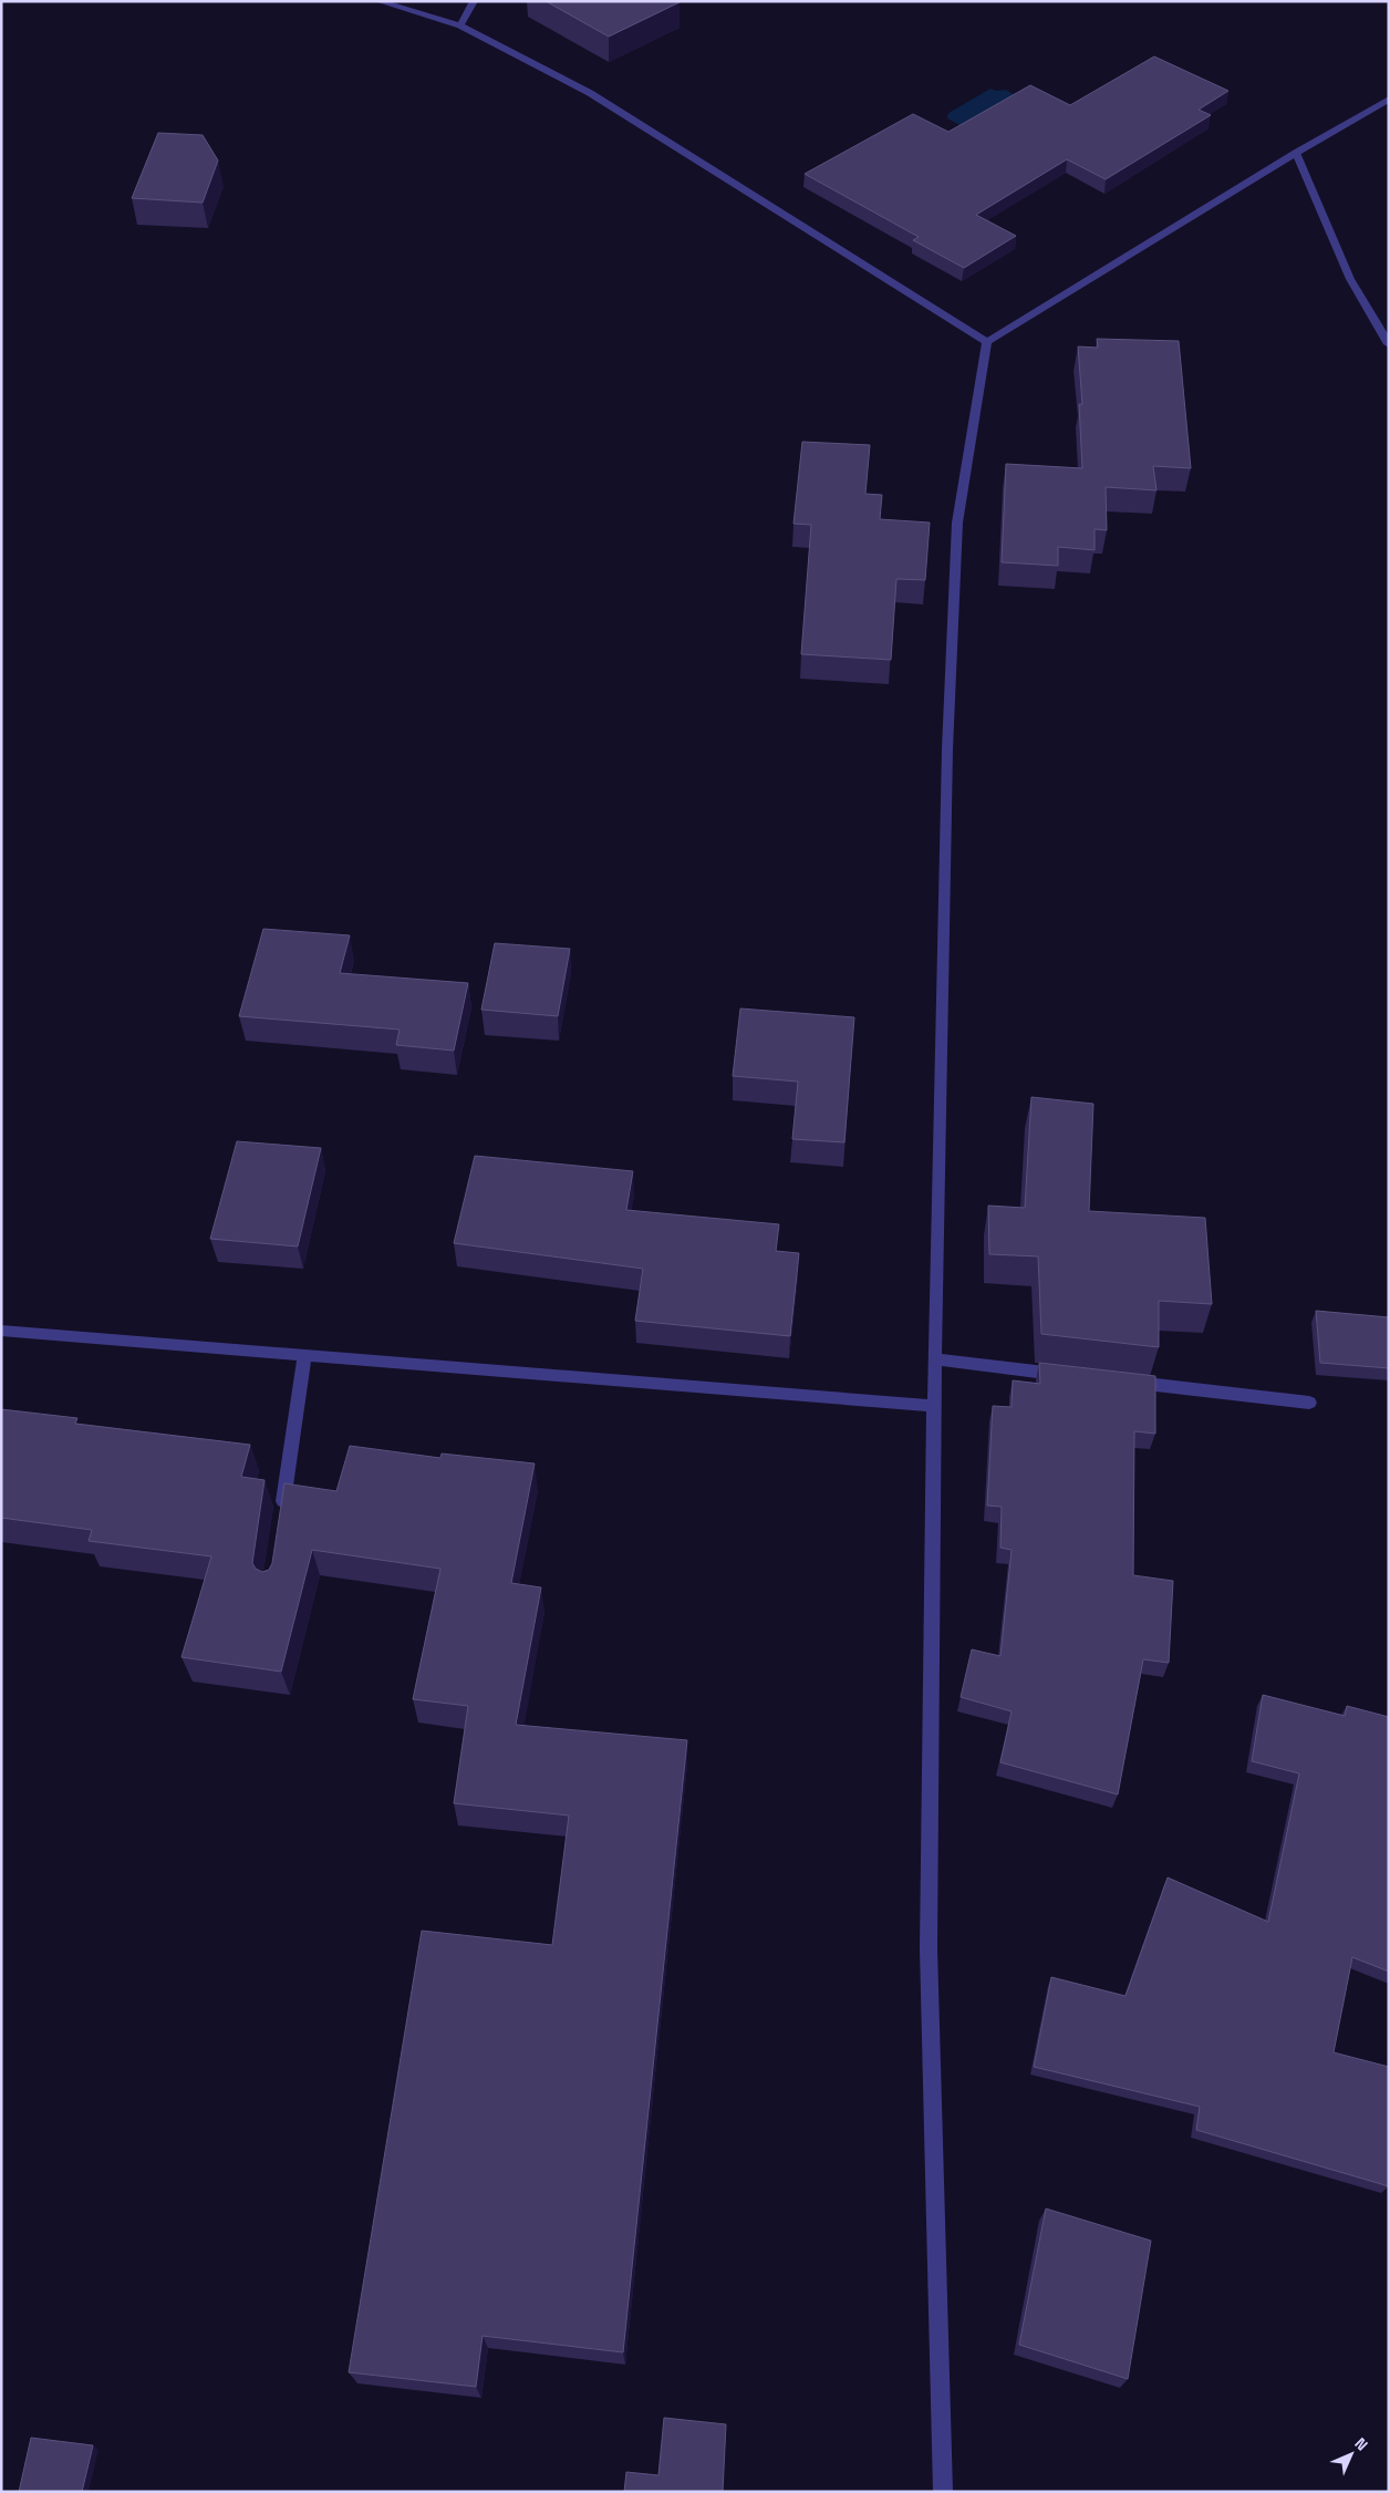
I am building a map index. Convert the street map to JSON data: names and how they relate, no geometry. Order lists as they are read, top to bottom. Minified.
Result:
{"north":"top right"}
